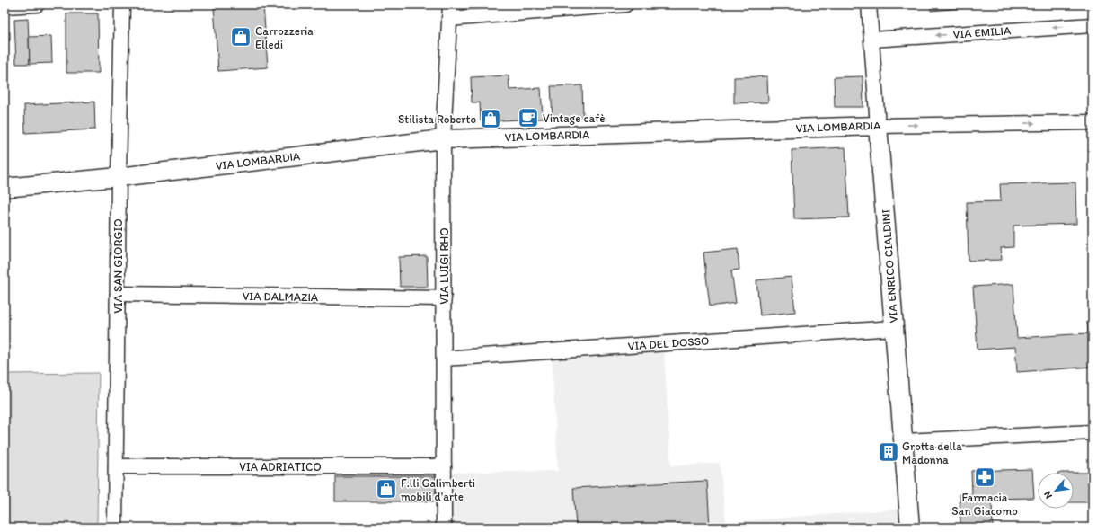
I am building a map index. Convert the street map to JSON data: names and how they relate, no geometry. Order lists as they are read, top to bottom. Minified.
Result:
{"streets":{"street":["VIA EMILIA","VIA LOMBARDIA","VIA SAN GIORGIO","VIA LUIGI RHO","VIA ENRICO CIALDINI","VIA DALMAZIA","VIA DEL DOSSO","VIA ADRIATICO"]},"crossings":[["VIA EMILIA","VIA ENRICO CIALDINI"],["VIA LOMBARDIA","VIA SAN GIORGIO"],["VIA LOMBARDIA","VIA LUIGI RHO"],["VIA LOMBARDIA","VIA ENRICO CIALDINI"],["VIA SAN GIORGIO","VIA DALMAZIA"],["VIA SAN GIORGIO","VIA ADRIATICO"],["VIA LUIGI RHO","VIA DALMAZIA"],["VIA LUIGI RHO","VIA DEL DOSSO"],["VIA LUIGI RHO","VIA ADRIATICO"],["VIA ENRICO CIALDINI","VIA DEL DOSSO"]],"one_way":["VIA EMILIA"],"places":{"shop":["Carrozzeria Elledi","Stilista Roberto","F.lli Galimberti mobili d'arte"],"cafe":["Vintage cafè"],"building":["Grotta della Madonna"],"pharmacy":["Farmacia San Giacomo"]},"north":"bottom left"}
